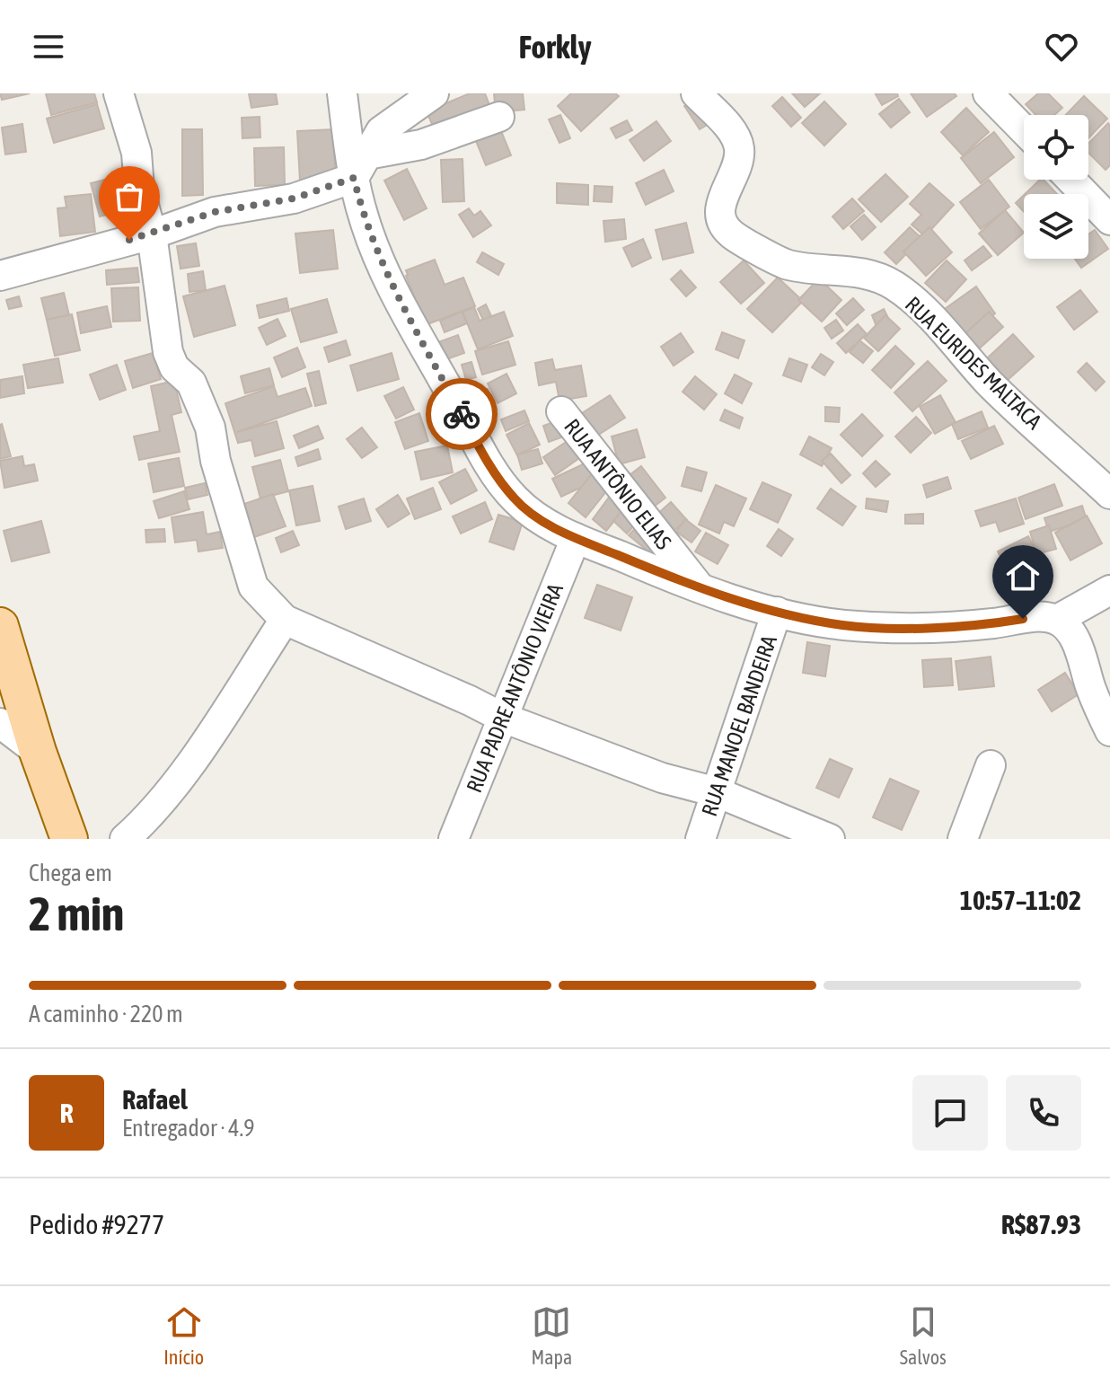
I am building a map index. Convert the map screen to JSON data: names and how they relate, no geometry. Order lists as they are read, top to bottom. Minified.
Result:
{"streets":{"street":["RUA EURIDES MALTACA","RUA ANTÔNIO ELIAS","RUA PADRE ANTÔNIO VIEIRA","RUA MANOEL BANDEIRA"]},"crossings":[["RUA ANTÔNIO ELIAS","RUA PADRE ANTÔNIO VIEIRA"],["RUA ANTÔNIO ELIAS","RUA MANOEL BANDEIRA"]],"page":{"header":"Forkly","heading":["2 min","Chega em","10:57–11:02"],"panel":["Rafael","Entregador · 4.9","Pedido #9277","R$87.93"],"bar":"A caminho · 220 m","round":"R","tabs":["Início","Mapa","Salvos"]}}
